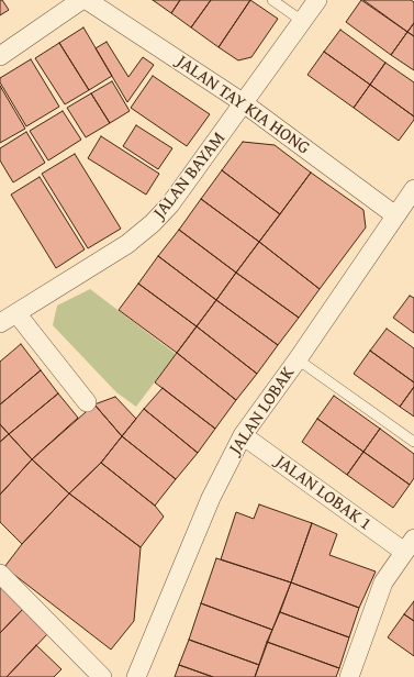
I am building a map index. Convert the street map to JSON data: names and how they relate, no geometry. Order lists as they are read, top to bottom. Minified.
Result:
{"streets":{"street":["JALAN TAY KIA HONG","JALAN BAYAM","JALAN LOBAK","JALAN LOBAK 1"]},"crossings":[["JALAN TAY KIA HONG","JALAN BAYAM"],["JALAN TAY KIA HONG","JALAN LOBAK"],["JALAN LOBAK","JALAN LOBAK 1"]]}
